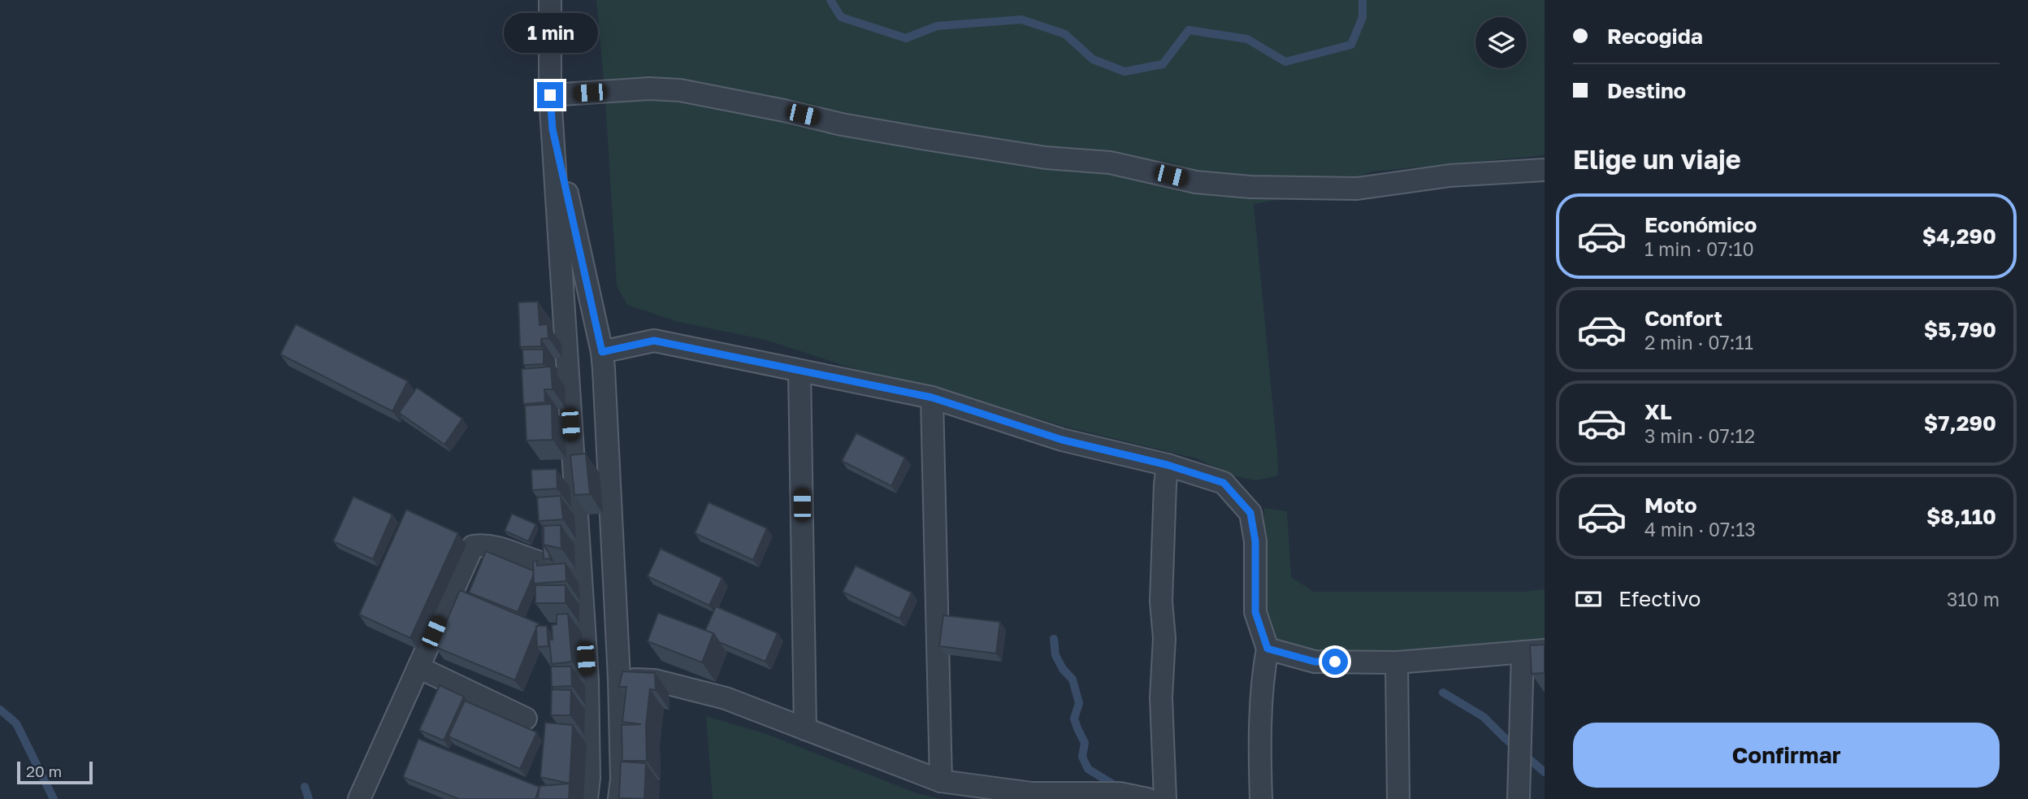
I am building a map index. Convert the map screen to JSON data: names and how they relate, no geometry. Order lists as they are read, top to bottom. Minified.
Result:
{"scale_bar":"20 m","page":{"banner":["Recogida","Destino"],"bubble":"1 min","heading":"Elige un viaje","list":[{"name":"Económico","note":"1 min · 07:10","value":"$4,290"},{"name":"Confort","note":"2 min · 07:11","value":"$5,790"},{"name":"XL","note":"3 min · 07:12","value":"$7,290"},{"name":"Moto","note":"4 min · 07:13","value":"$8,110"}],"pay":["Efectivo","310 m"],"buttons":"Confirmar","scale":"20 m"}}
